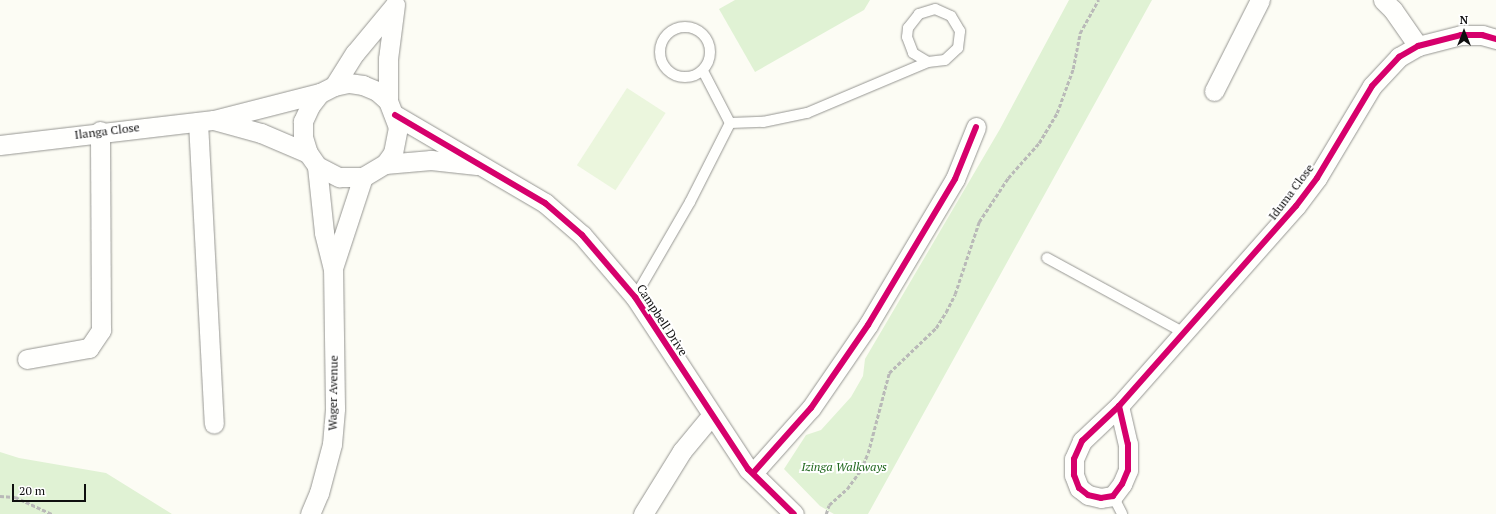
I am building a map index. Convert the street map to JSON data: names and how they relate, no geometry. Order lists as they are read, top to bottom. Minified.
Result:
{"streets":{"street":["Ilanga Close","Iduma Close","Campbell Drive","Wager Avenue"]},"parks":["Izinga Walkways"],"scale_bar":"20 m","north":"top"}
